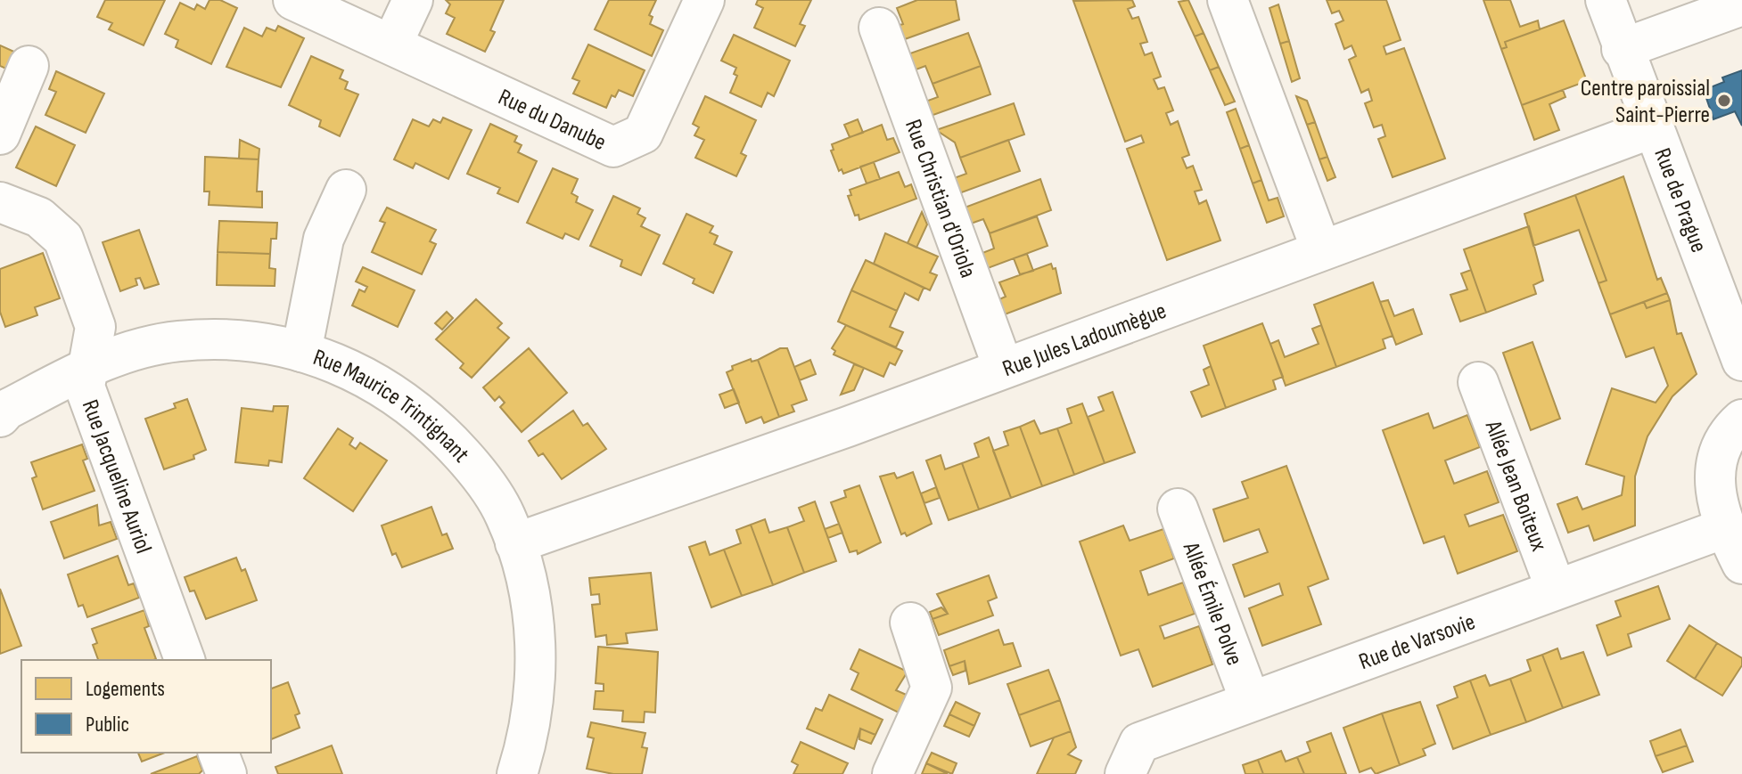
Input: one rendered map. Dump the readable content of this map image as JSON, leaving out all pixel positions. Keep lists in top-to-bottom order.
{
  "streets": {
    "street": [
      "Rue du Danube",
      "Rue Christian d'Oriola",
      "Rue de Prague",
      "Rue Jules Ladoumègue",
      "Rue Maurice Trintignant",
      "Rue Jacqueline Auriol",
      "Allée Jean Boiteux",
      "Allée Émile Polve",
      "Rue de Varsovie"
    ]
  },
  "crossings": [
    ["Rue Christian d'Oriola", "Rue Jules Ladoumègue"],
    ["Rue de Prague", "Rue Jules Ladoumègue"],
    ["Rue Jules Ladoumègue", "Rue Maurice Trintignant"],
    ["Rue Maurice Trintignant", "Rue Jacqueline Auriol"],
    ["Allée Jean Boiteux", "Rue de Varsovie"],
    ["Allée Émile Polve", "Rue de Varsovie"]
  ],
  "places": ["Centre paroissial Saint-Pierre"],
  "legend": ["Logements", "Public"]
}
